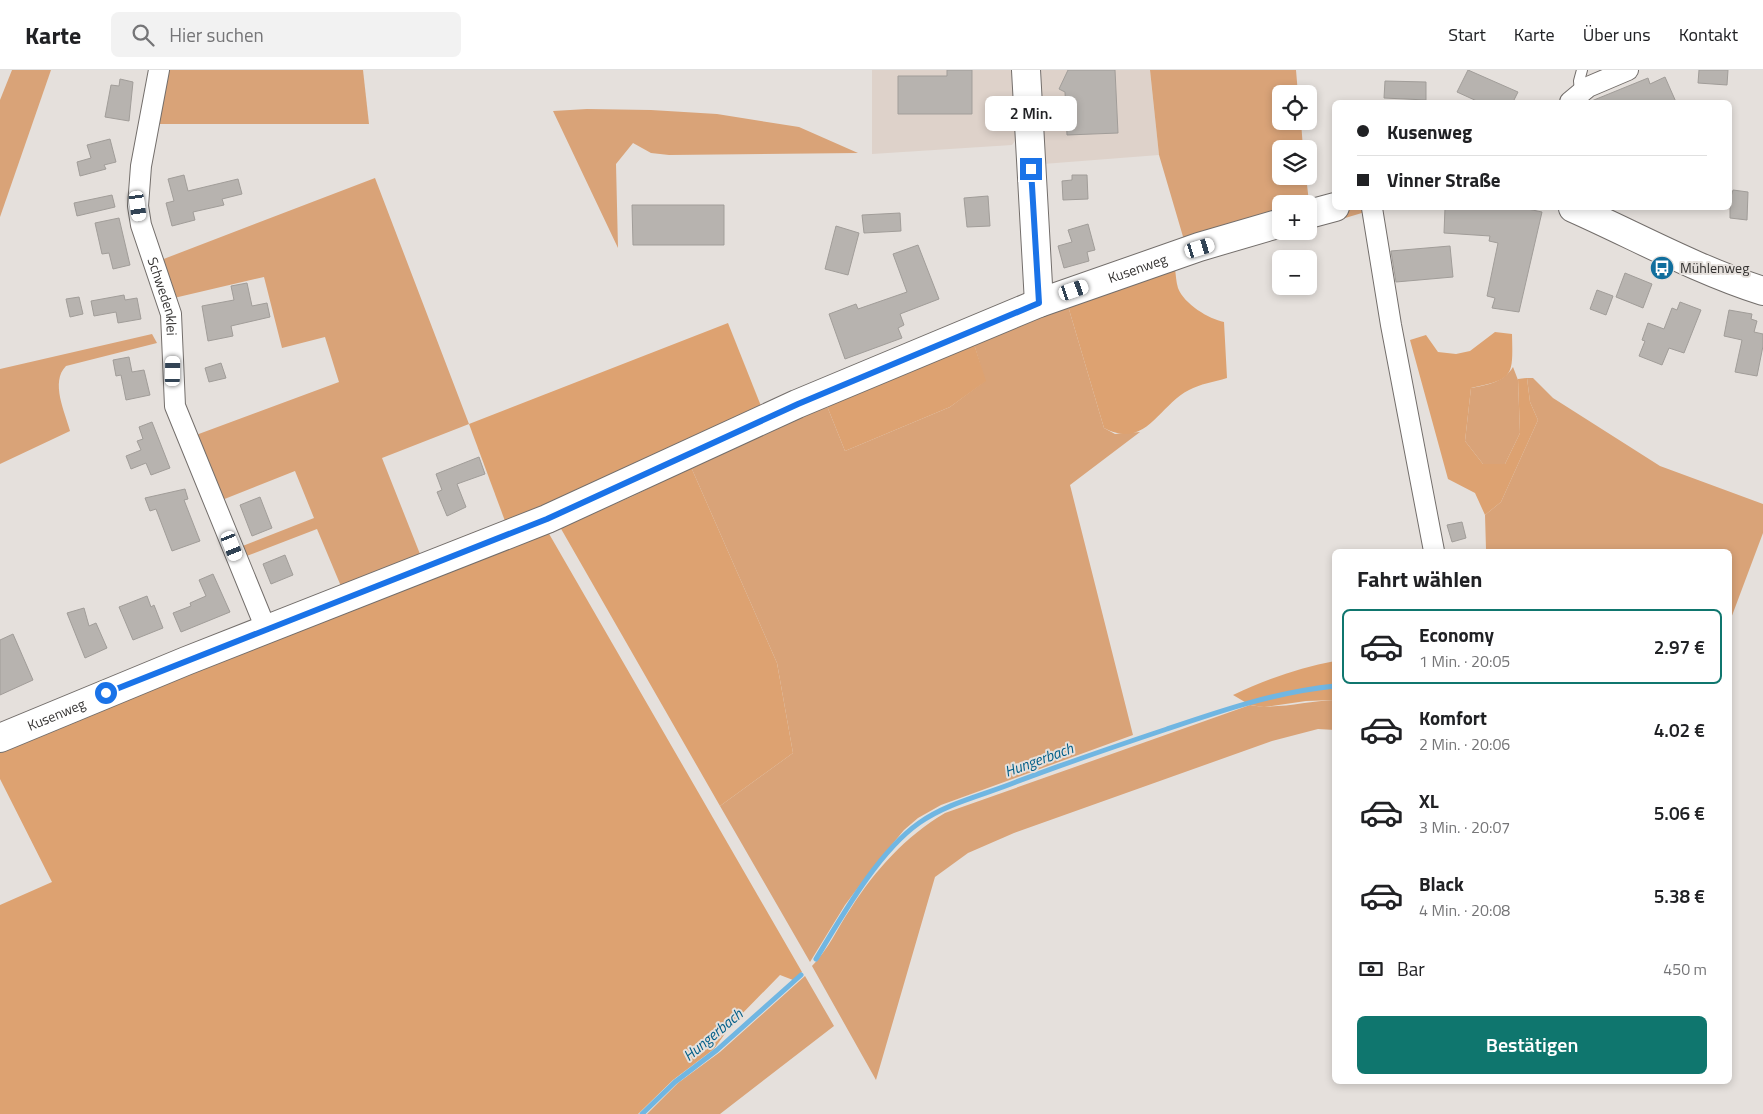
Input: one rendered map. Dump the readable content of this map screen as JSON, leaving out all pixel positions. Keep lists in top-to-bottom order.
{
  "streets": {
    "street": ["Kusenweg", "Schwedenklei"]
  },
  "crossings": [
    ["Kusenweg", "Schwedenklei"]
  ],
  "water": ["Hungerbach"],
  "places": {
    "bus stop": ["Mühlenweg"]
  },
  "page": {
    "header": "Karte",
    "search": "Hier suchen",
    "nav": [
      "Start",
      "Karte",
      "Über uns",
      "Kontakt"
    ],
    "map_buttons": ["+", "−"],
    "bubble": "2 Min.",
    "banner": ["Kusenweg", "Vinner Straße"],
    "heading": "Fahrt wählen",
    "list": [
      {
        "name": "Economy",
        "note": "1 Min. · 20:05",
        "value": "2.97 €"
      },
      {
        "name": "Komfort",
        "note": "2 Min. · 20:06",
        "value": "4.02 €"
      },
      {
        "name": "XL",
        "note": "3 Min. · 20:07",
        "value": "5.06 €"
      },
      {
        "name": "Black",
        "note": "4 Min. · 20:08",
        "value": "5.38 €"
      }
    ],
    "pay": ["Bar", "450 m"],
    "buttons": "Bestätigen"
  }
}
